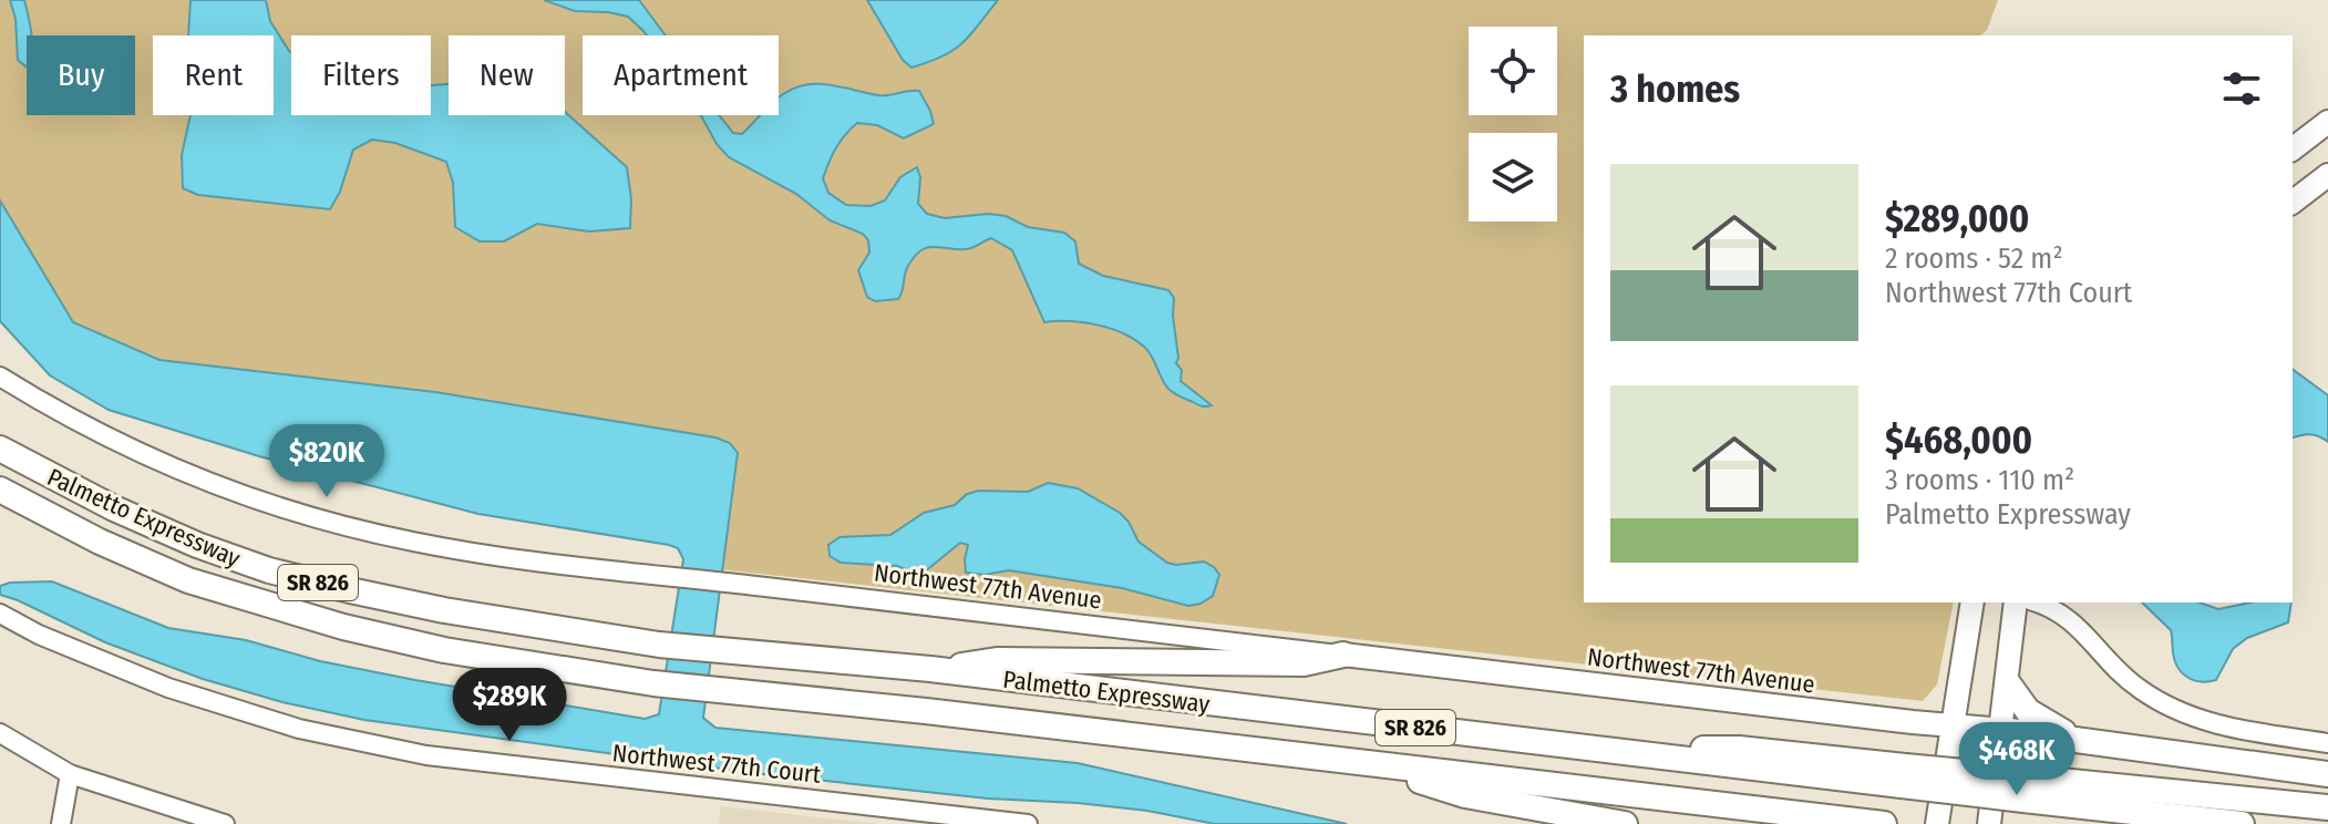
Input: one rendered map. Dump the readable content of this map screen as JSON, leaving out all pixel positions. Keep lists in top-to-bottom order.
{
  "streets": {
    "highway": ["Palmetto Expressway", "SR 826"],
    "main road": ["Northwest 77th Avenue"],
    "street": ["Northwest 77th Court"]
  },
  "page": {
    "chip": [
      "Buy",
      "Rent",
      "Filters",
      "New",
      "Apartment"
    ],
    "heading": "3 homes",
    "list": [
      {
        "name": "$289,000",
        "note": "2 rooms · 52 m² · Northwest 77th Court"
      },
      {
        "name": "$468,000",
        "note": "3 rooms · 110 m² · Palmetto Expressway"
      }
    ],
    "price": ["$820K", "$289K", "$468K"]
  }
}
